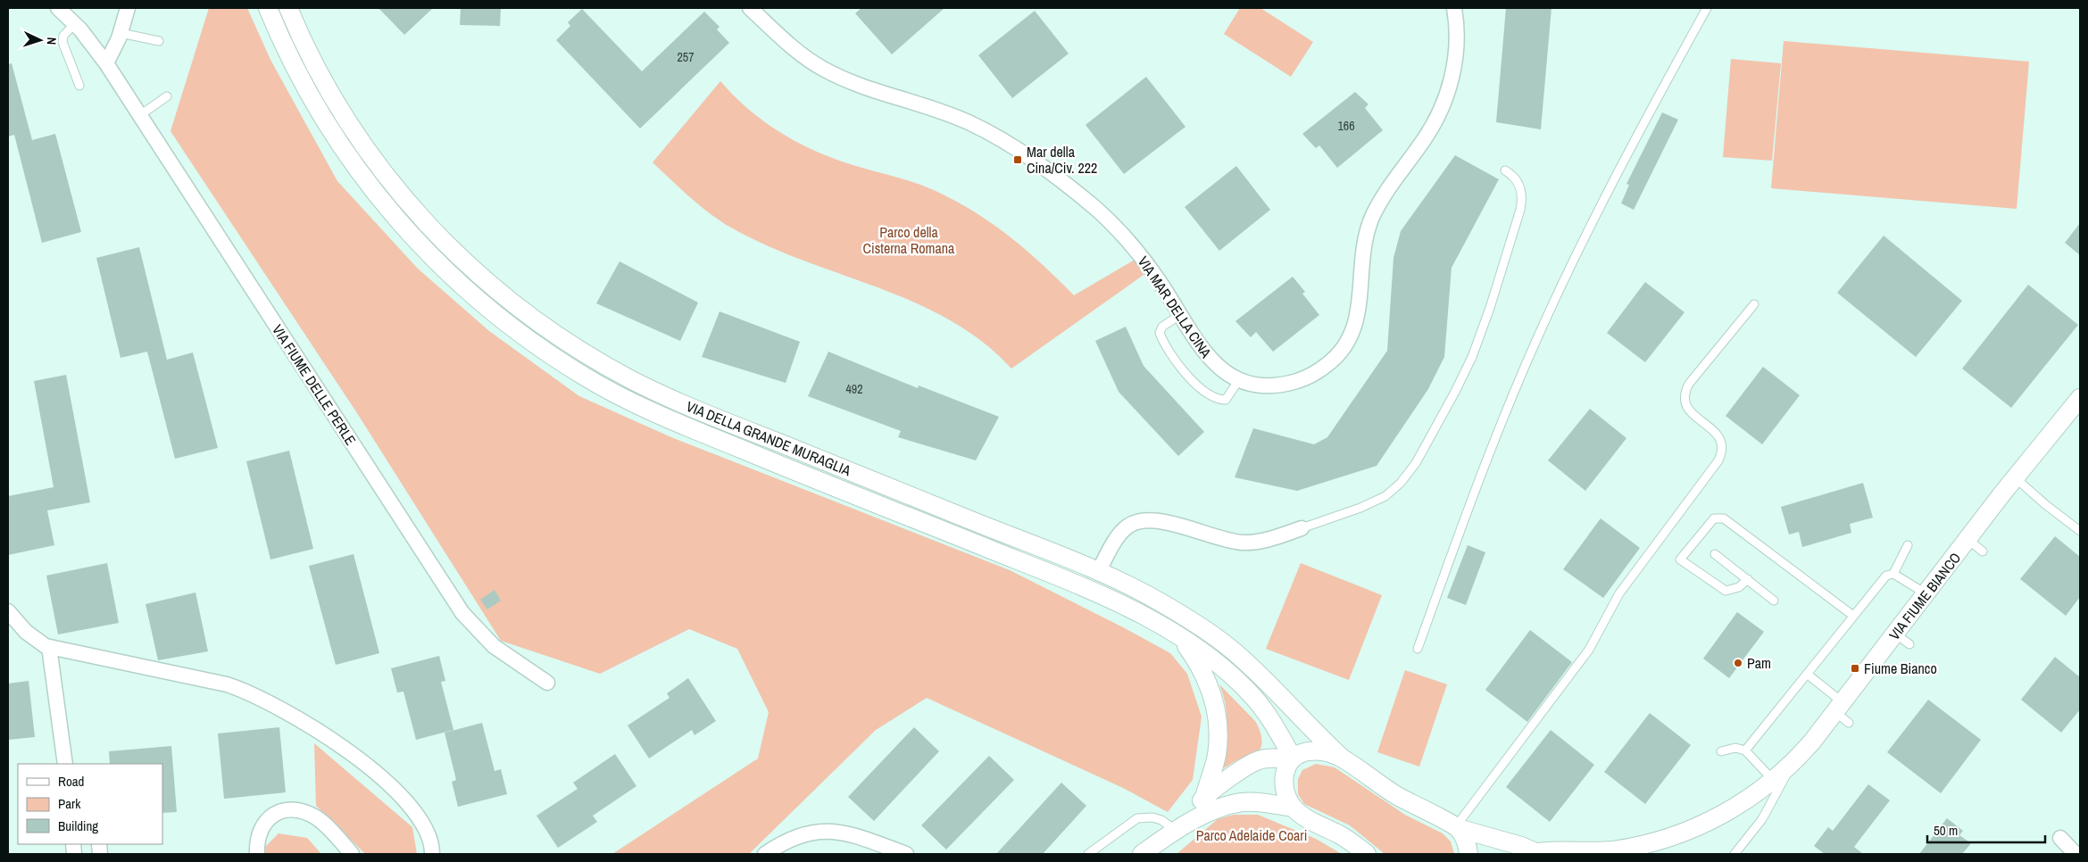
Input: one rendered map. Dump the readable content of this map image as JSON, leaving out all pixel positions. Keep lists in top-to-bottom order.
{
  "streets": {
    "street": [
      "VIA MAR DELLA CINA",
      "VIA FIUME DELLE PERLE",
      "VIA DELLA GRANDE MURAGLIA",
      "VIA FIUME BIANCO"
    ]
  },
  "parks": ["Parco della Cisterna Romana", "Parco Adelaide Coari"],
  "places": {
    "transit": ["Mar della Cina/Civ. 222", "Fiume Bianco"],
    "other": ["Pam"]
  },
  "house_numbers": ["257", "166", "492"],
  "legend": ["Road", "Park", "Building"],
  "scale_bar": "50 m",
  "north": "right"
}
